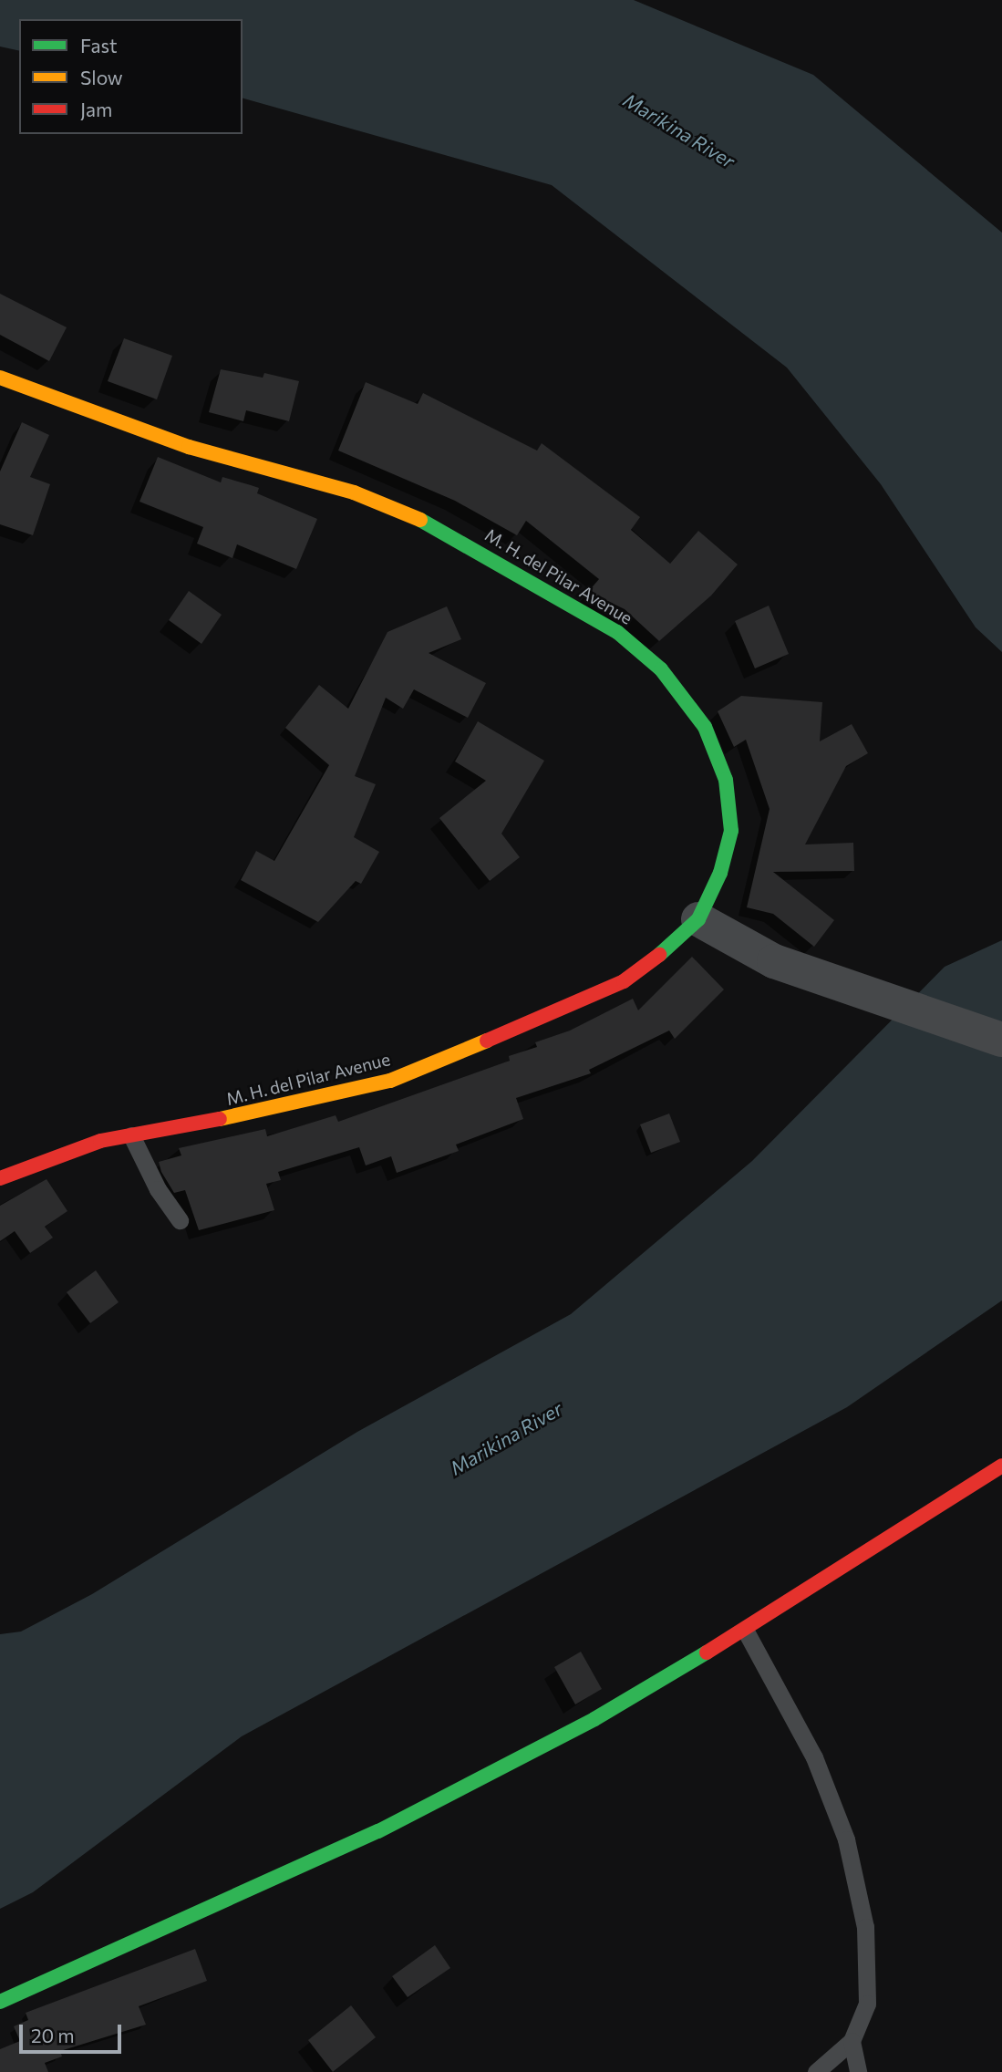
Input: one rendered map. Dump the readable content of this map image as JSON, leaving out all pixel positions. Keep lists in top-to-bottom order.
{
  "streets": {
    "street": ["M. H. del Pilar Avenue"]
  },
  "water": ["Marikina River"],
  "legend": ["Fast", "Slow", "Jam"],
  "scale_bar": "20 m"
}
